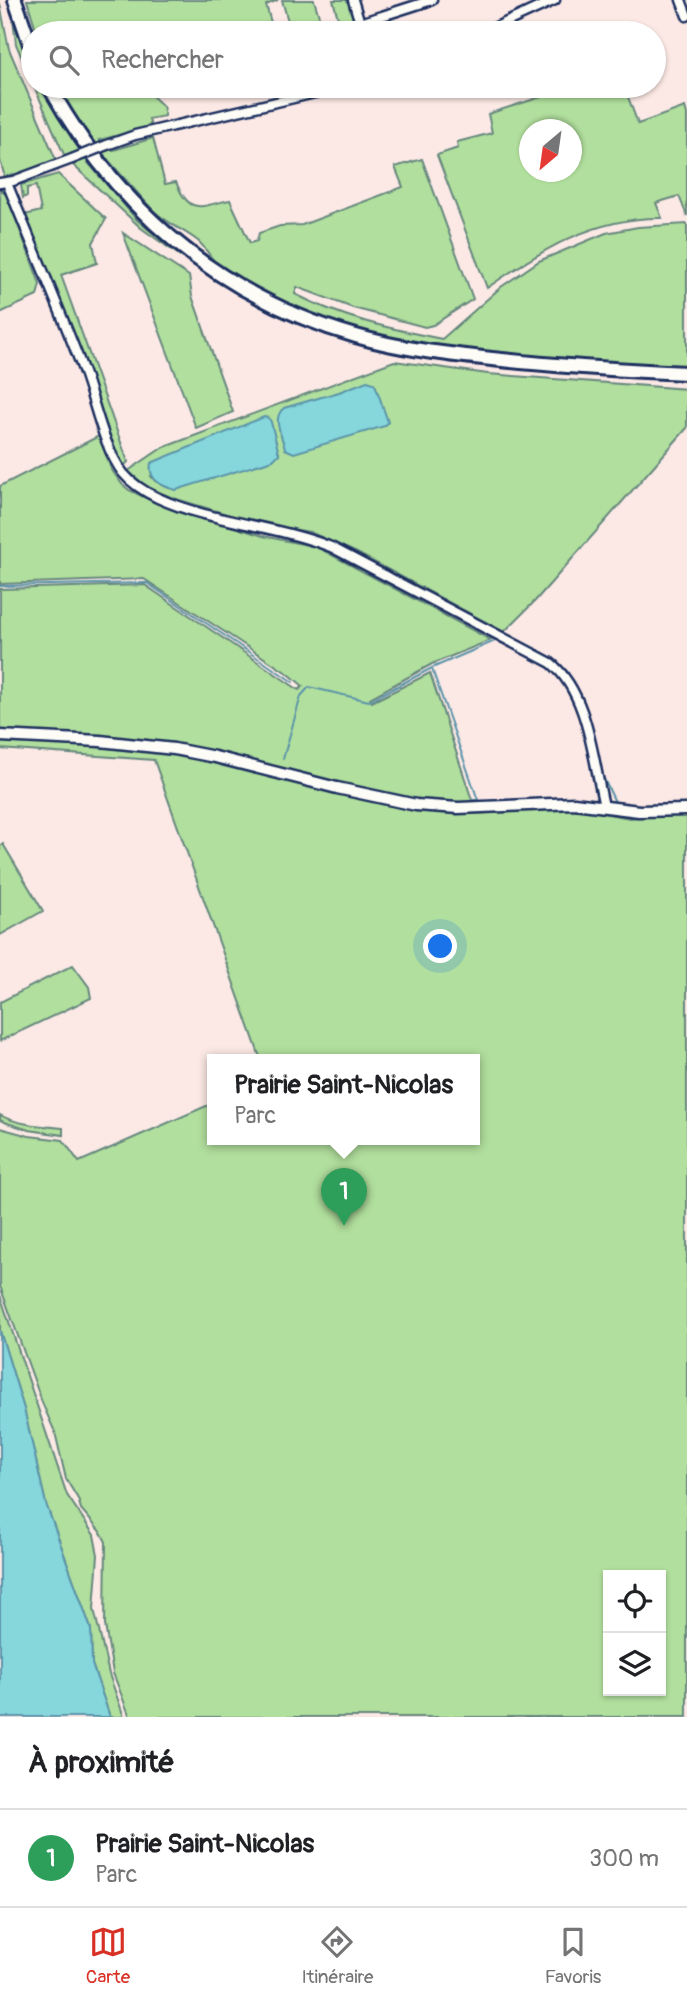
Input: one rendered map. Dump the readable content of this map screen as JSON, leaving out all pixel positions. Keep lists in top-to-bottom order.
{
  "north": "bottom left",
  "page": {
    "search": "Rechercher",
    "popup": ["Prairie Saint-Nicolas", "Parc"],
    "pins": "1",
    "heading": "À proximité",
    "list": [
      {
        "mark": "1",
        "name": "Prairie Saint-Nicolas",
        "note": "Parc",
        "value": "300 m"
      }
    ],
    "nav": ["Carte", "Itinéraire", "Favoris"]
  }
}
